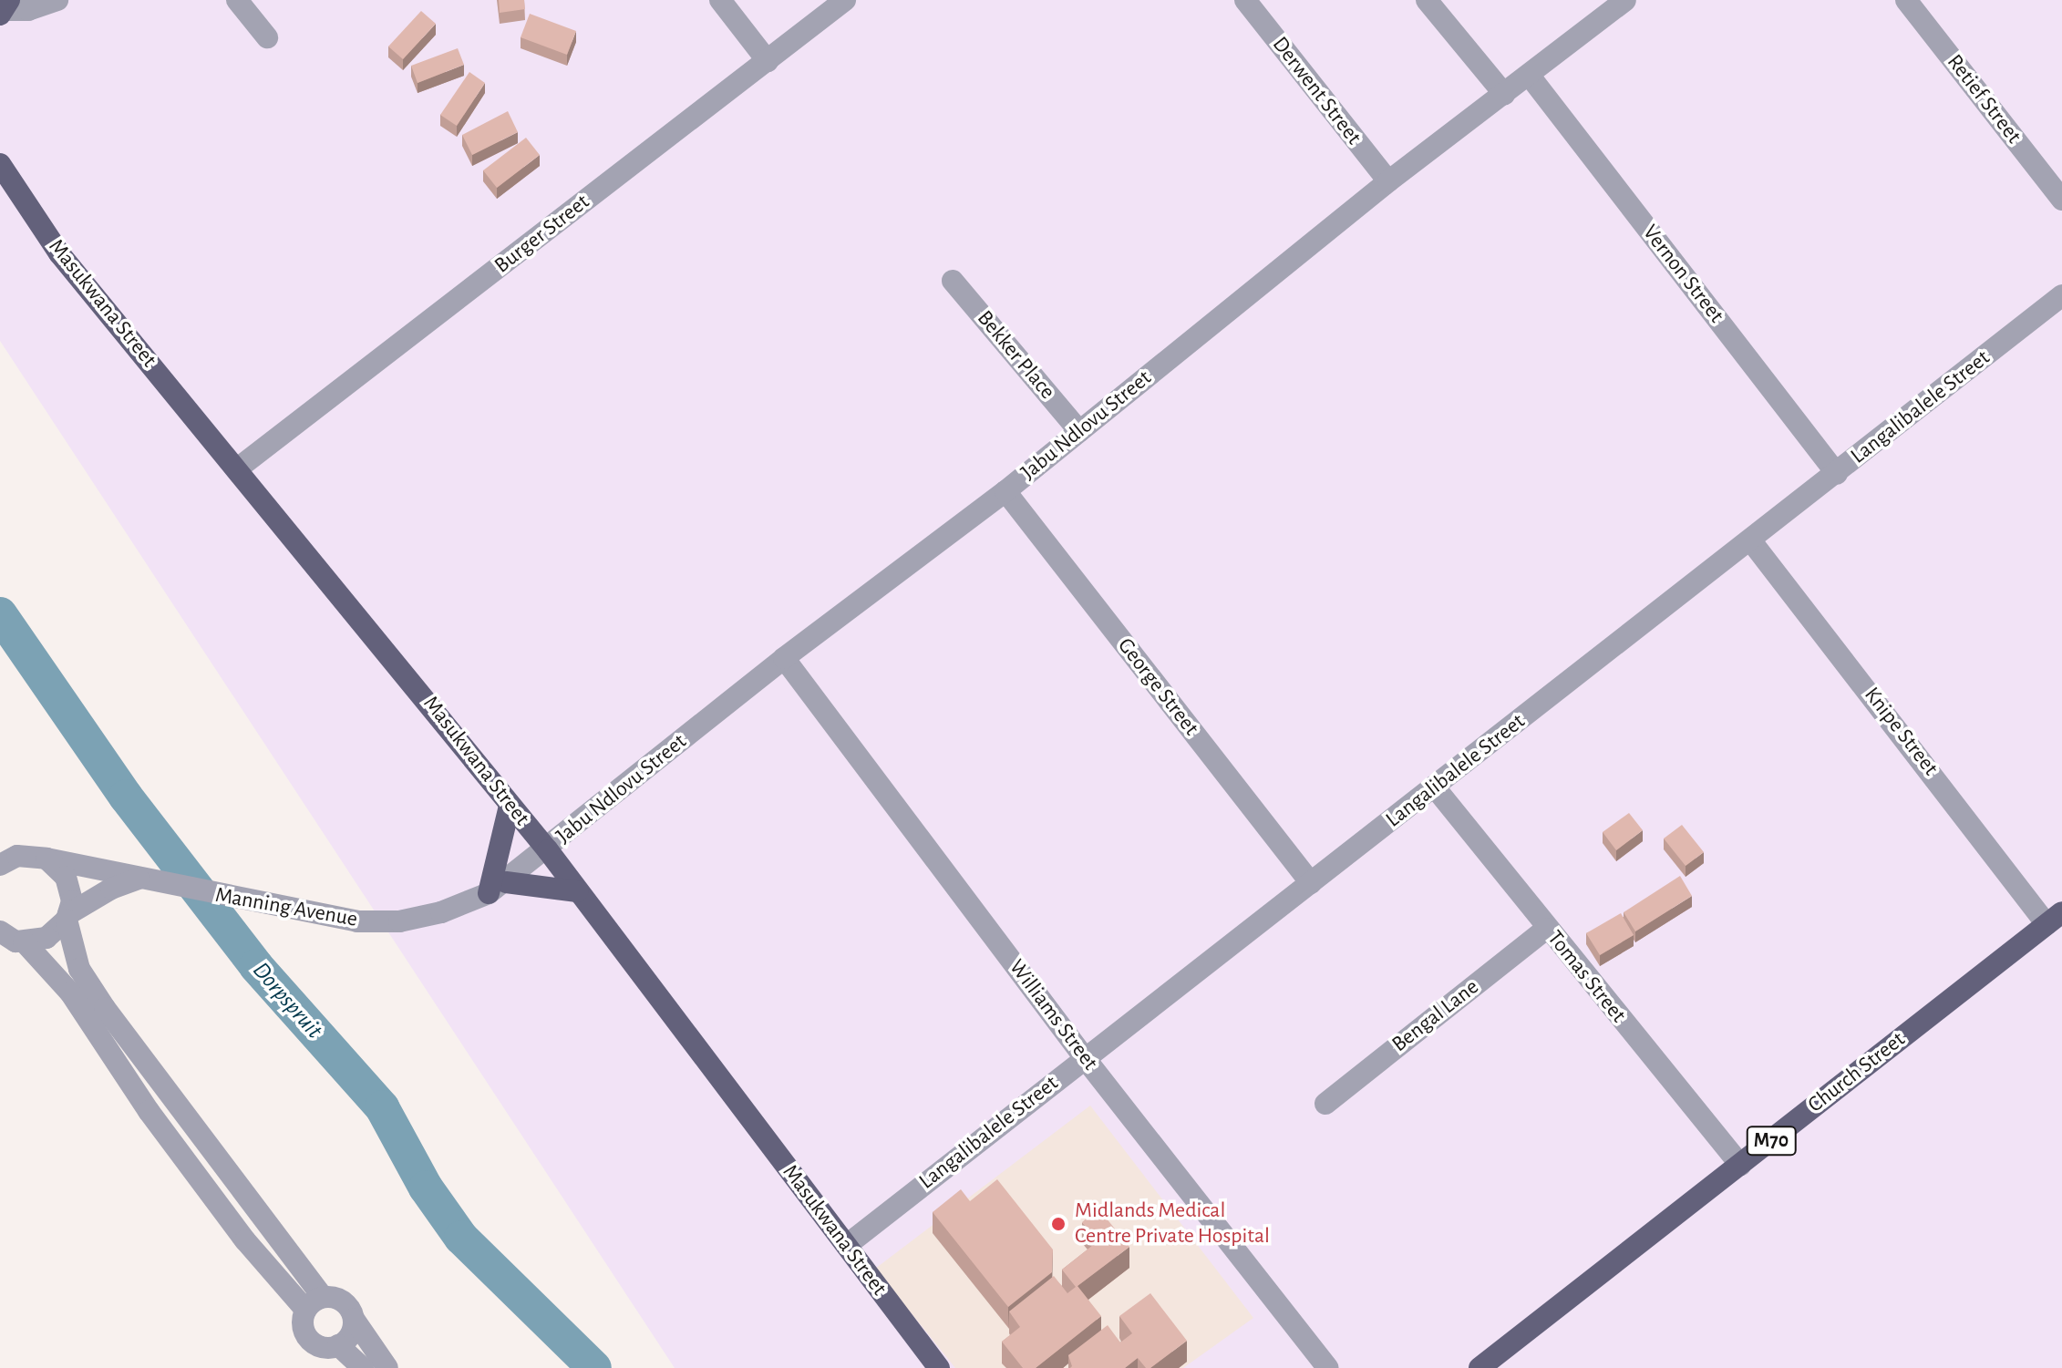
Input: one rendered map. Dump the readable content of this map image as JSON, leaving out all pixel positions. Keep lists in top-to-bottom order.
{
  "streets": {
    "main road": ["Masukwana Street", "Church Street", "M70"],
    "street": [
      "Derwent Street",
      "Retief Street",
      "Burger Street",
      "Vernon Street",
      "Bekker Place",
      "Langalibalele Street",
      "Jabu Ndlovu Street",
      "George Street",
      "Knipe Street",
      "Manning Avenue",
      "Tomas Street",
      "Williams Street",
      "Bengal Lane"
    ]
  },
  "crossings": [
    ["Derwent Street", "Jabu Ndlovu Street"],
    ["Burger Street", "Masukwana Street"],
    ["Vernon Street", "Langalibalele Street"],
    ["Vernon Street", "Jabu Ndlovu Street"],
    ["Masukwana Street", "Langalibalele Street"],
    ["Masukwana Street", "Jabu Ndlovu Street"],
    ["Masukwana Street", "Manning Avenue"],
    ["Bekker Place", "Jabu Ndlovu Street"],
    ["Langalibalele Street", "George Street"],
    ["Langalibalele Street", "Knipe Street"],
    ["Langalibalele Street", "Tomas Street"],
    ["Langalibalele Street", "Williams Street"],
    ["Jabu Ndlovu Street", "George Street"],
    ["Jabu Ndlovu Street", "Manning Avenue"],
    ["Jabu Ndlovu Street", "Williams Street"],
    ["Knipe Street", "Church Street"],
    ["Tomas Street", "Bengal Lane"],
    ["Tomas Street", "Church Street"]
  ],
  "water": ["Dorpspruit"],
  "places": ["Midlands Medical Centre Private Hospital"]
}
